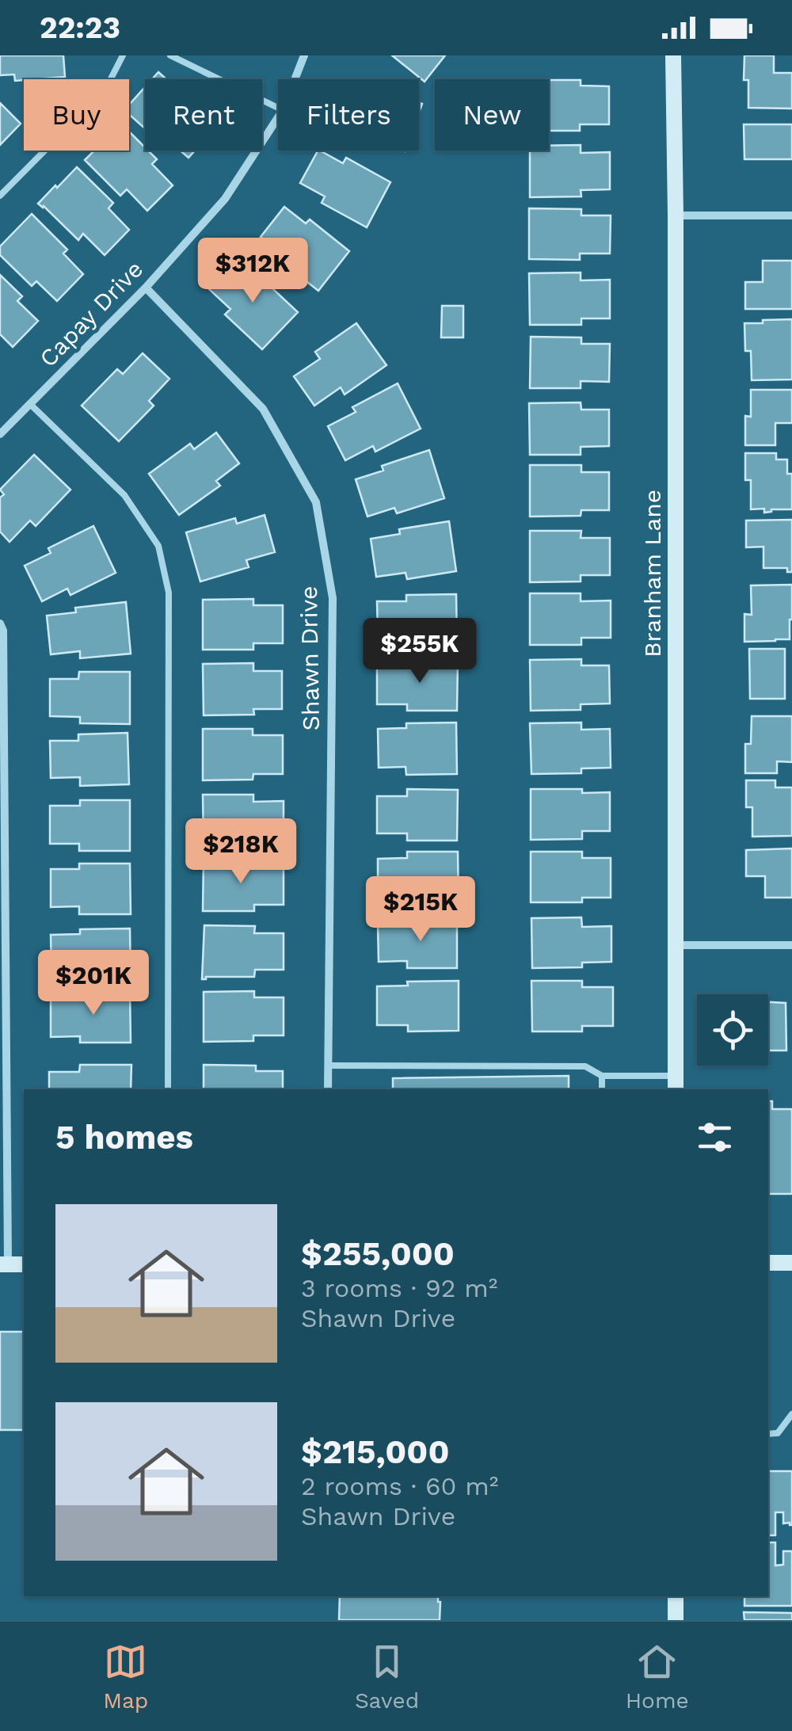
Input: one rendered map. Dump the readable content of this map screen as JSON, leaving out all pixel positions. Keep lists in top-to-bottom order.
{
  "streets": {
    "main road": ["Branham Lane"],
    "street": ["Capay Drive", "Shawn Drive"]
  },
  "crossings": [
    ["Capay Drive", "Shawn Drive"]
  ],
  "page": {
    "status": "22:23",
    "chip": [
      "Buy",
      "Rent",
      "Filters",
      "New"
    ],
    "price": [
      "$312K",
      "$255K",
      "$218K",
      "$215K",
      "$201K"
    ],
    "heading": "5 homes",
    "list": [
      {
        "name": "$255,000",
        "note": "3 rooms · 92 m² · Shawn Drive"
      },
      {
        "name": "$215,000",
        "note": "2 rooms · 60 m² · Shawn Drive"
      }
    ],
    "tabs": ["Map", "Saved", "Home"]
  }
}
